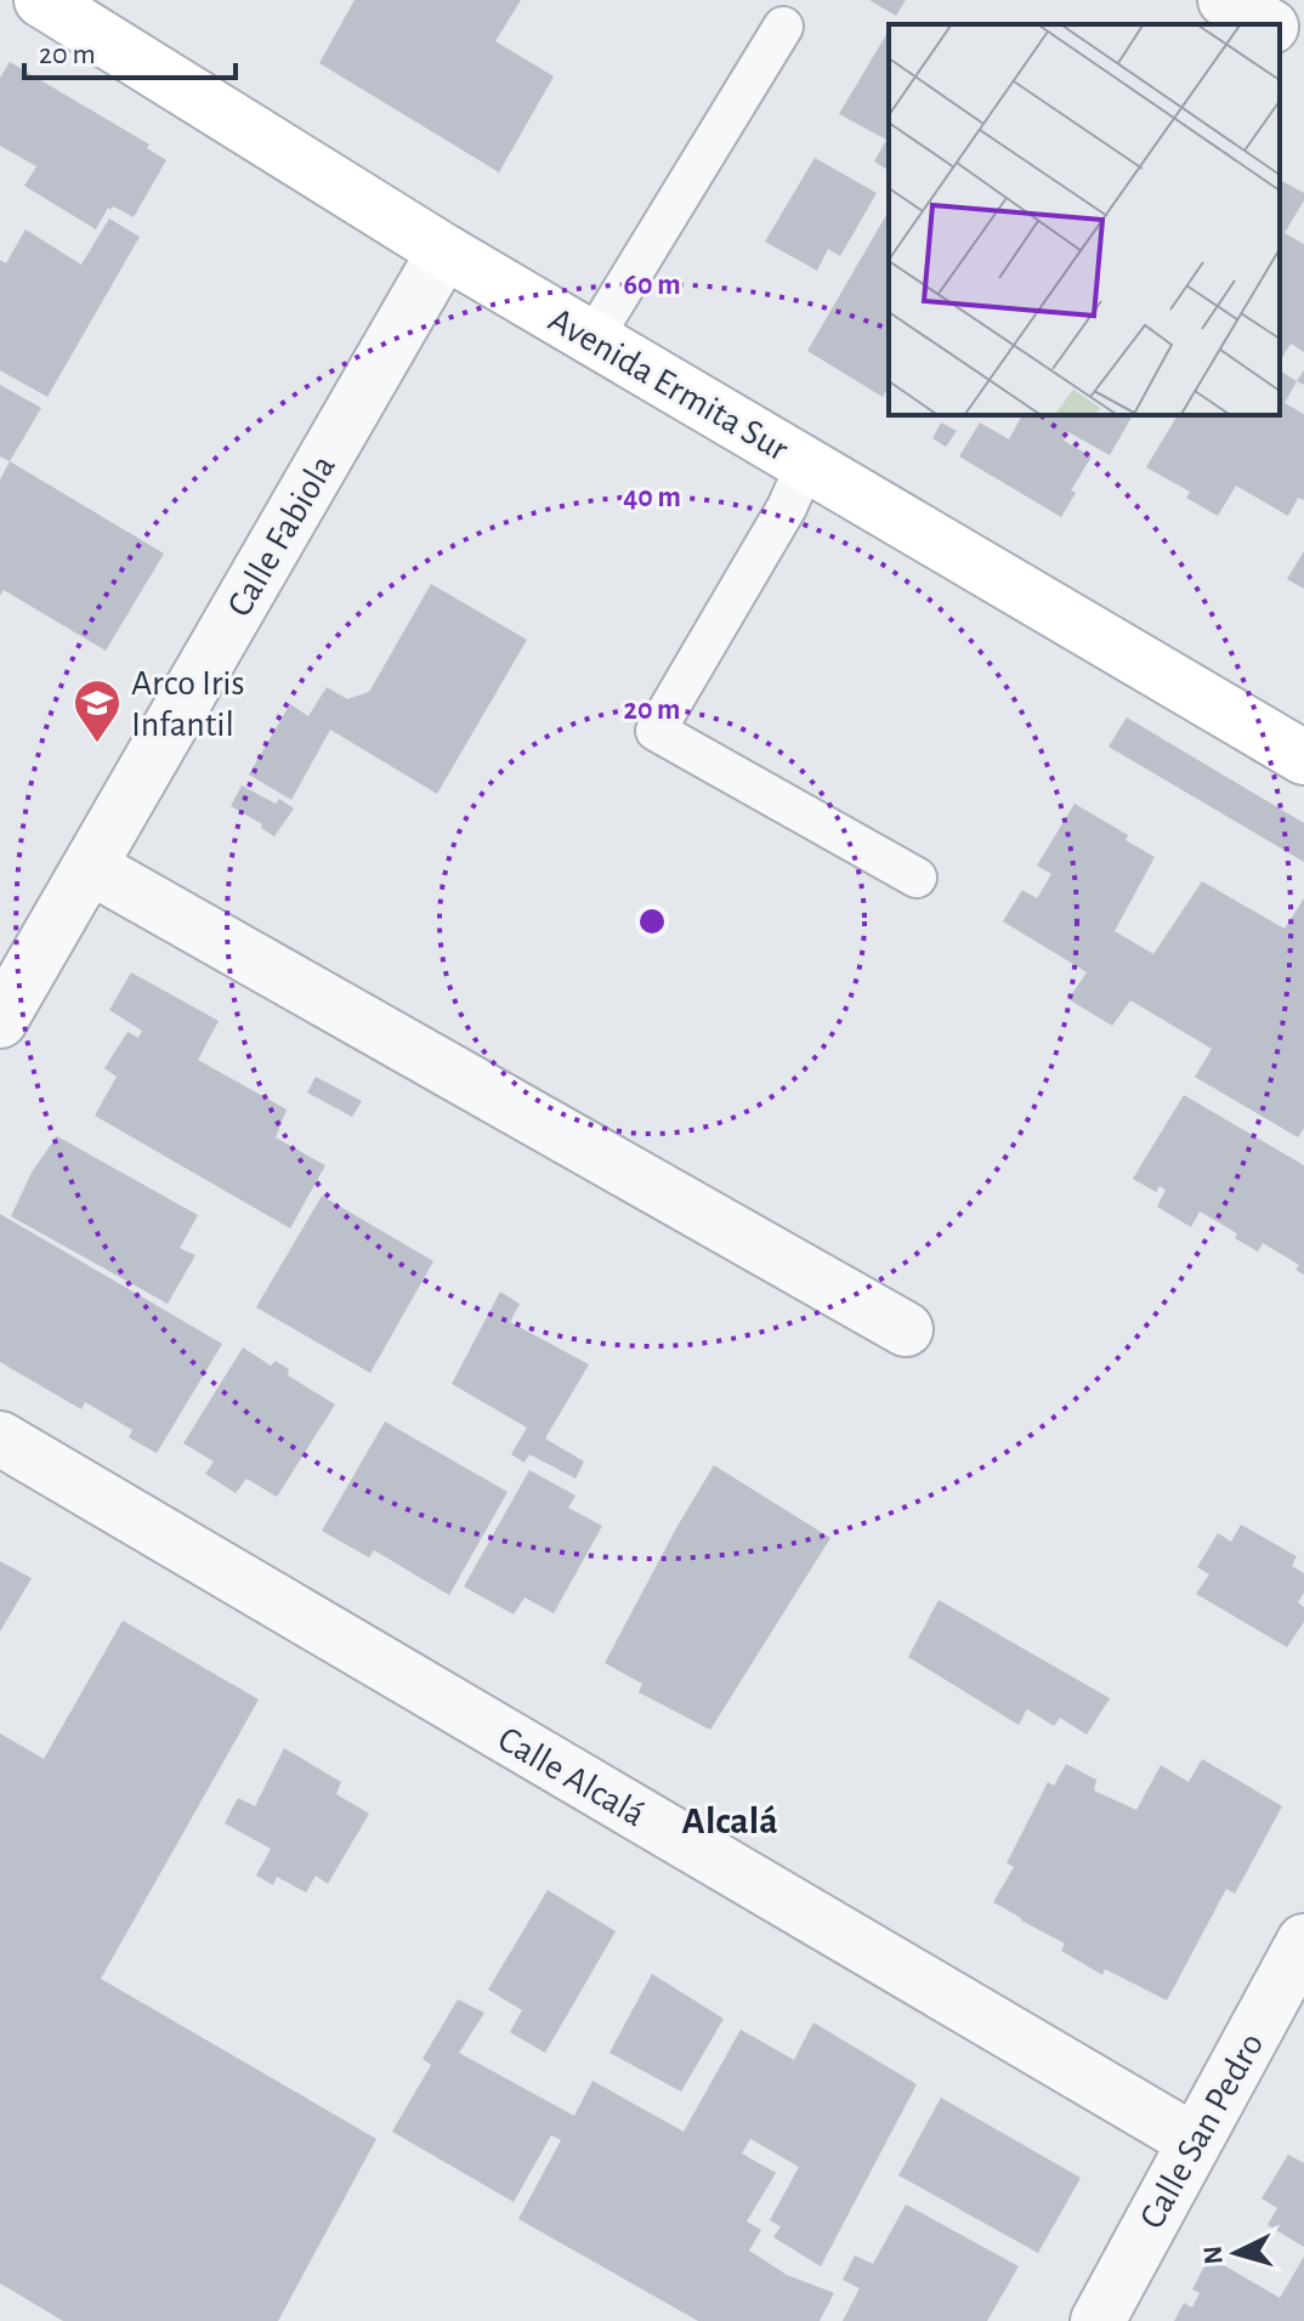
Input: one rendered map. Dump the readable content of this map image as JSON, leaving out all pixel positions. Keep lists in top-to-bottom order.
{
  "streets": {
    "main road": ["Avenida Ermita Sur"],
    "street": ["Calle Fabiola", "Calle Alcalá", "Calle San Pedro"]
  },
  "crossings": [
    ["Avenida Ermita Sur", "Calle Fabiola"],
    ["Calle Alcalá", "Calle San Pedro"]
  ],
  "districts": ["Alcalá"],
  "places": {
    "school or university": ["Arco Iris Infantil"]
  },
  "scale_bar": "20 m",
  "north": "left",
  "rings": ["60 m", "40 m", "20 m"]
}
